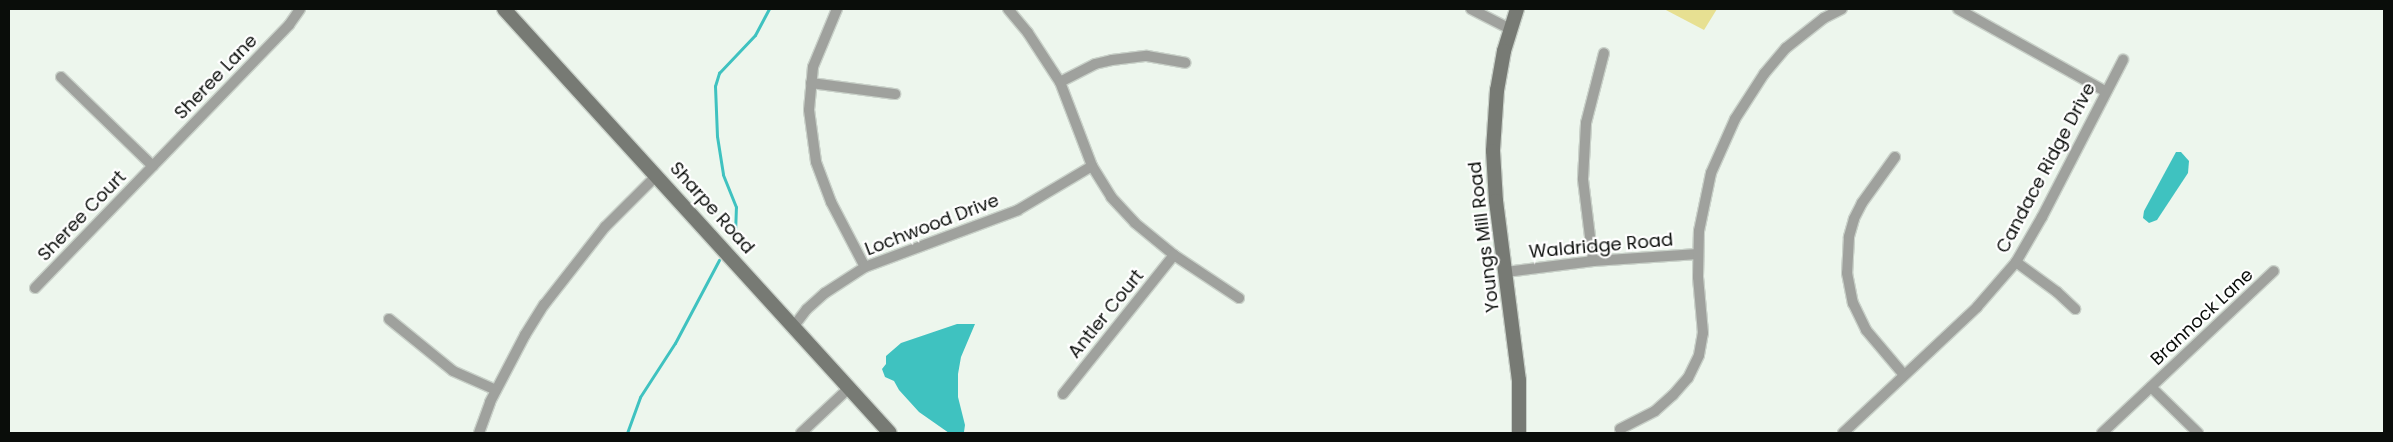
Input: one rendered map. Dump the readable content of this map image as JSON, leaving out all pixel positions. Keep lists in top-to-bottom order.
{
  "streets": {
    "street": [
      "Sheree Lane",
      "Candace Ridge Drive",
      "Sharpe Road",
      "Sheree Court",
      "Lochwood Drive",
      "Youngs Mill Road",
      "Waldridge Road",
      "Antler Court",
      "Brannock Lane"
    ]
  },
  "crossings": [
    ["Sheree Lane", "Sheree Court"],
    ["Sharpe Road", "Lochwood Drive"],
    ["Youngs Mill Road", "Waldridge Road"]
  ]
}
